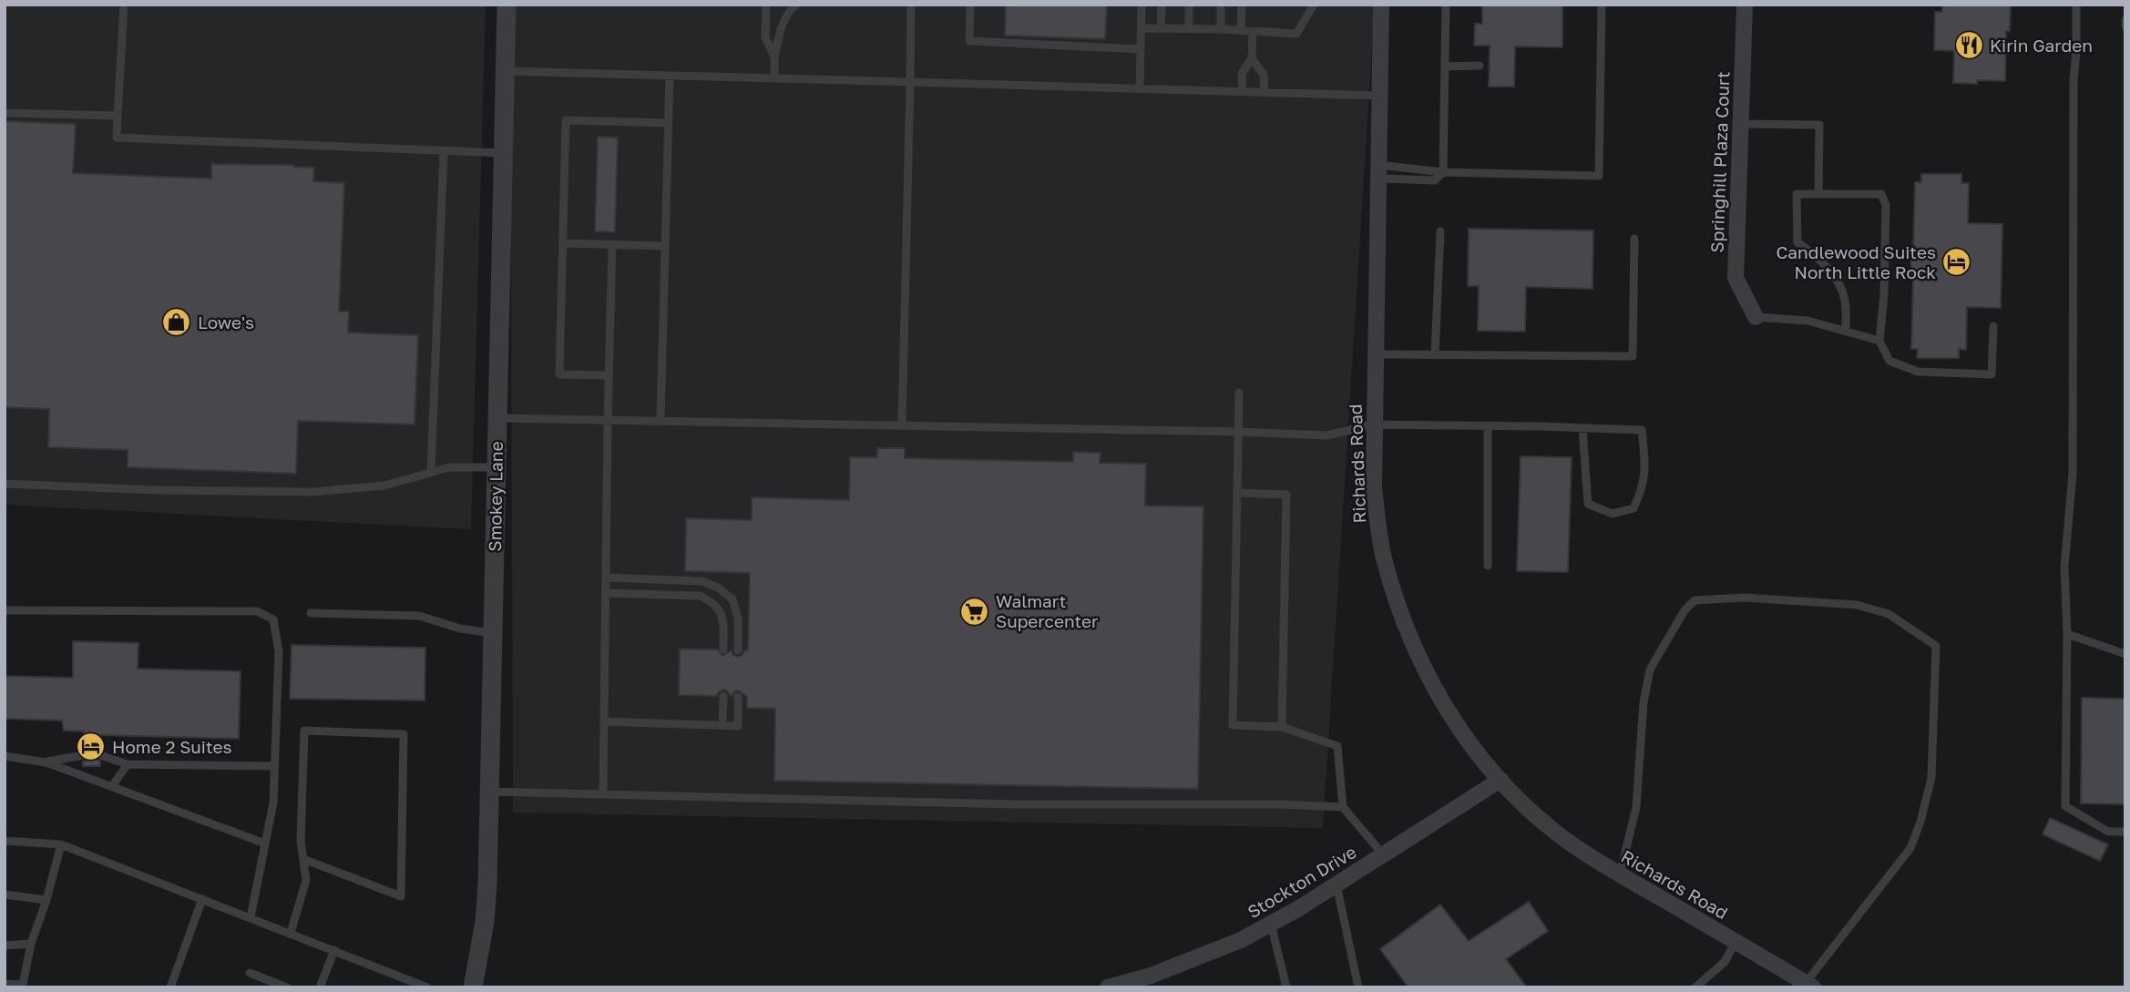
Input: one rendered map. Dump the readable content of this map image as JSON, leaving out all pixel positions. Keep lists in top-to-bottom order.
{
  "streets": {
    "street": [
      "Springhill Plaza Court",
      "Richards Road",
      "Smokey Lane",
      "Stockton Drive"
    ]
  },
  "crossings": [
    ["Richards Road", "Stockton Drive"]
  ],
  "places": {
    "restaurant": ["Kirin Garden"],
    "hotel": ["Candlewood Suites North Little Rock", "Home 2 Suites"],
    "shop": ["Lowe's"],
    "supermarket": ["Walmart Supercenter"]
  }
}
